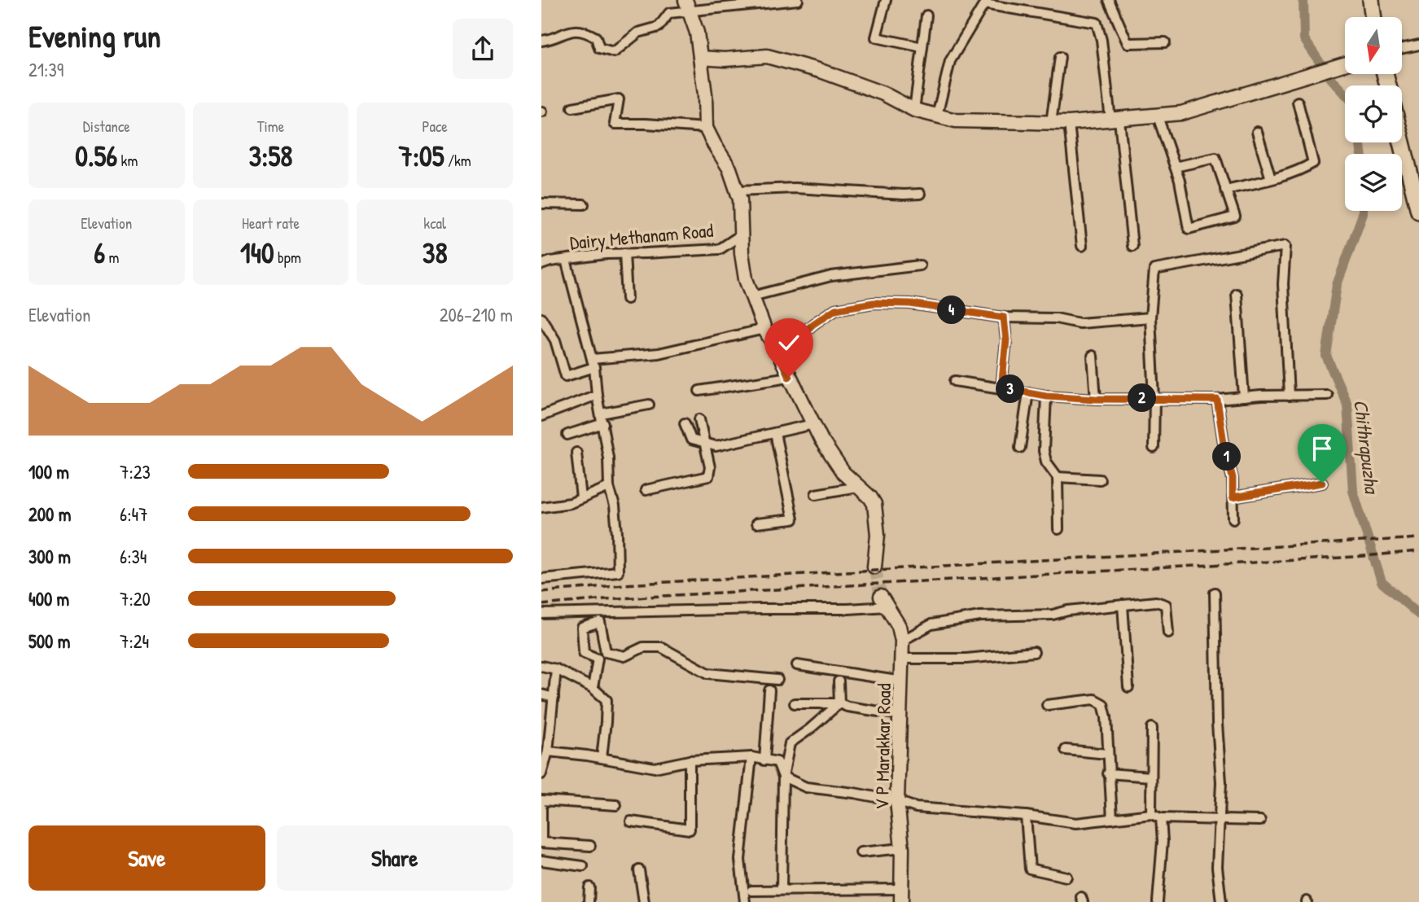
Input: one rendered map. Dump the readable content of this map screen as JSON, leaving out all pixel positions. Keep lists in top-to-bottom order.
{
  "streets": {
    "street": ["Dairy Methanam Road", "V P Marakkar Road"]
  },
  "water": ["Chithrapuzha"],
  "north": "bottom",
  "page": {
    "heading": ["Evening run", "21:39"],
    "stats": [
      ["Distance", "0.56 km"],
      ["Time", "3:58"],
      ["Pace", "7:05 /km"],
      ["Elevation", "6 m"],
      ["Heart rate", "140 bpm"],
      ["kcal", "38"]
    ],
    "chart": ["Elevation", "206–210 m"],
    "pins": [
      "4",
      "3",
      "2",
      "1"
    ],
    "list": [
      {
        "name": "100 m",
        "note": "7:23"
      },
      {
        "name": "200 m",
        "note": "6:47"
      },
      {
        "name": "300 m",
        "note": "6:34"
      },
      {
        "name": "400 m",
        "note": "7:20"
      },
      {
        "name": "500 m",
        "note": "7:24"
      }
    ],
    "buttons": ["Save", "Share"]
  }
}
